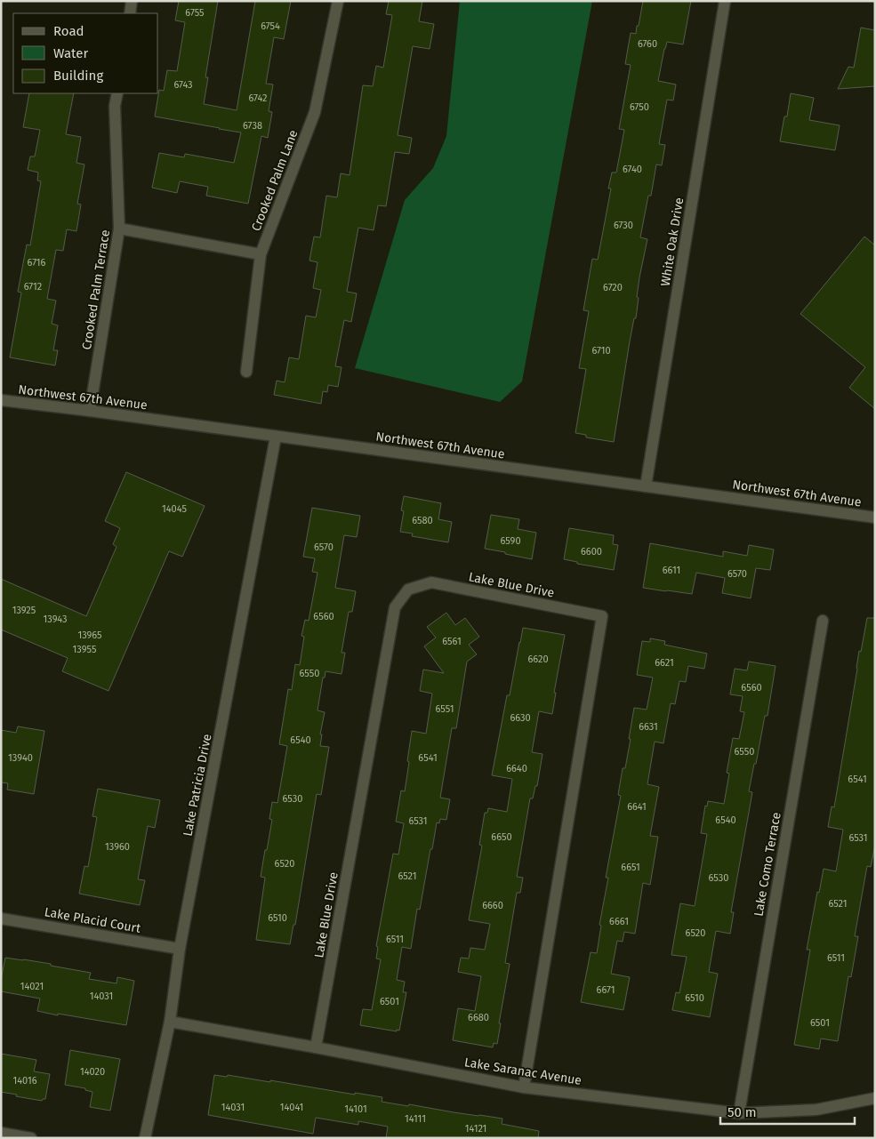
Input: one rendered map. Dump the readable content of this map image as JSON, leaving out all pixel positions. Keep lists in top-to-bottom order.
{
  "streets": {
    "street": [
      "Crooked Palm Lane",
      "White Oak Drive",
      "Crooked Palm Terrace",
      "Northwest 67th Avenue",
      "Lake Blue Drive",
      "Lake Patricia Drive",
      "Lake Como Terrace",
      "Lake Placid Court",
      "Lake Saranac Avenue"
    ]
  },
  "crossings": [
    ["White Oak Drive", "Northwest 67th Avenue"],
    ["Crooked Palm Terrace", "Northwest 67th Avenue"],
    ["Northwest 67th Avenue", "Lake Patricia Drive"],
    ["Lake Blue Drive", "Lake Saranac Avenue"],
    ["Lake Patricia Drive", "Lake Placid Court"],
    ["Lake Patricia Drive", "Lake Saranac Avenue"],
    ["Lake Como Terrace", "Lake Saranac Avenue"]
  ],
  "house_numbers": [
    "6755",
    "6754",
    "6760",
    "6743",
    "6742",
    "6750",
    "6738",
    "6740",
    "6730",
    "6716",
    "6712",
    "6720",
    "6710",
    "14045",
    "6580",
    "6590",
    "6570",
    "6600",
    "6611",
    "6570",
    "13925",
    "6560",
    "13943",
    "13965",
    "6561",
    "13955",
    "6620",
    "6621",
    "6550",
    "6560",
    "6551",
    "6630",
    "6631",
    "6540",
    "6550",
    "13940",
    "6541",
    "6640",
    "6541",
    "6530",
    "6641",
    "6540",
    "6531",
    "6650",
    "6531",
    "13960",
    "6520",
    "6651",
    "6521",
    "6530",
    "6521",
    "6660",
    "6510",
    "6661",
    "6520",
    "6511",
    "6511",
    "14021",
    "6671",
    "14031",
    "6510",
    "6501",
    "6680",
    "6501",
    "14020",
    "14016",
    "14031",
    "14041",
    "14101",
    "14111",
    "14121"
  ],
  "legend": ["Road", "Water", "Building"],
  "scale_bar": "50 m"
}
